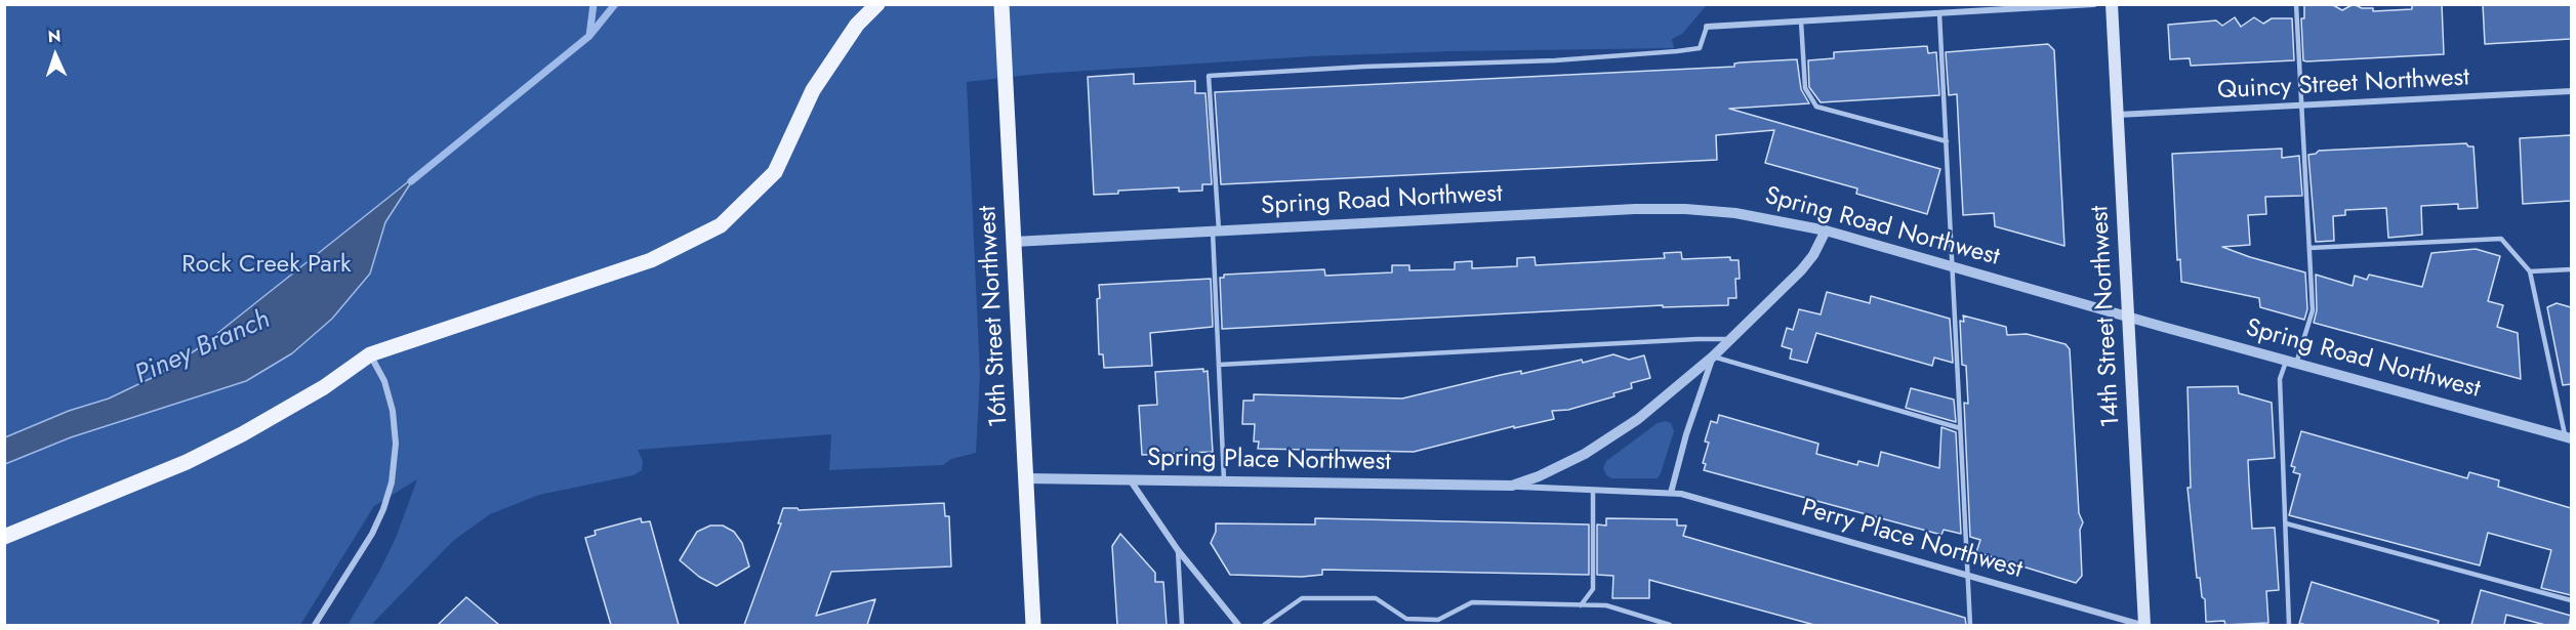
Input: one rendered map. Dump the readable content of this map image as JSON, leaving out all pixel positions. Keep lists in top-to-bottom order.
{
  "streets": {
    "main road": ["16th Street Northwest", "14th Street Northwest"],
    "street": [
      "Quincy Street Northwest",
      "Spring Road Northwest",
      "Spring Place Northwest",
      "Perry Place Northwest"
    ]
  },
  "crossings": [
    ["Quincy Street Northwest", "14th Street Northwest"],
    ["Spring Road Northwest", "16th Street Northwest"],
    ["Spring Road Northwest", "14th Street Northwest"],
    ["Spring Road Northwest", "Spring Place Northwest"],
    ["16th Street Northwest", "Spring Place Northwest"],
    ["14th Street Northwest", "Perry Place Northwest"],
    ["Spring Place Northwest", "Perry Place Northwest"]
  ],
  "water": ["Piney Branch"],
  "parks": ["Rock Creek Park"],
  "north": "top"
}
